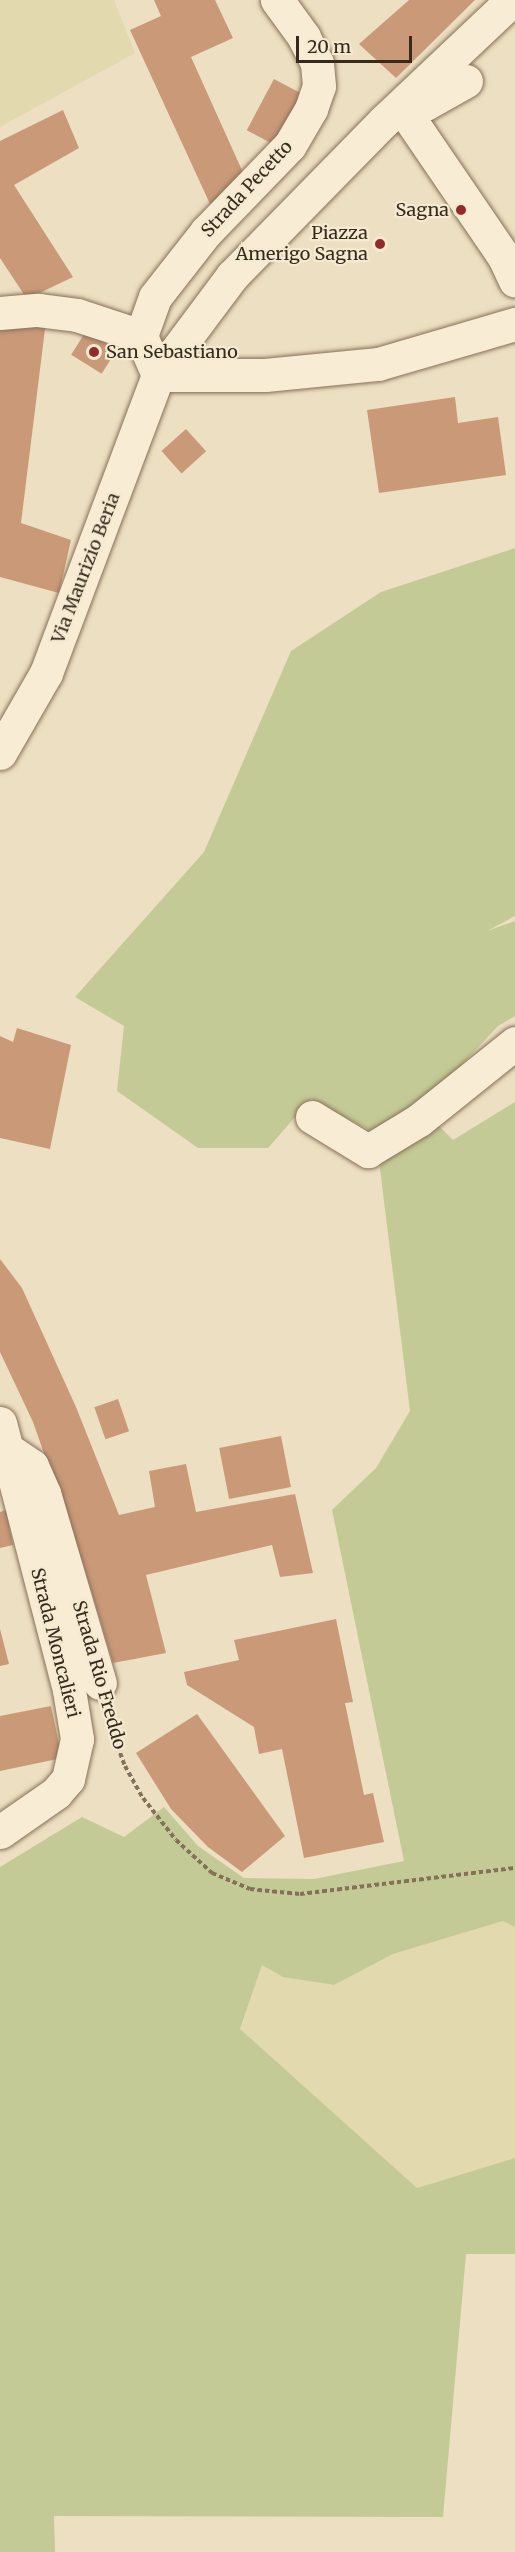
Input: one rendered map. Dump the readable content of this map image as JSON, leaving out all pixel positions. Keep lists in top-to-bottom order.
{
  "streets": {
    "street": [
      "Strada Pecetto",
      "Via Maurizio Beria",
      "Strada Moncalieri",
      "Strada Rio Freddo"
    ]
  },
  "crossings": [
    ["Strada Moncalieri", "Strada Rio Freddo"]
  ],
  "places": ["Sagna", "Piazza Amerigo Sagna", "San Sebastiano"],
  "scale_bar": "20 m"
}
